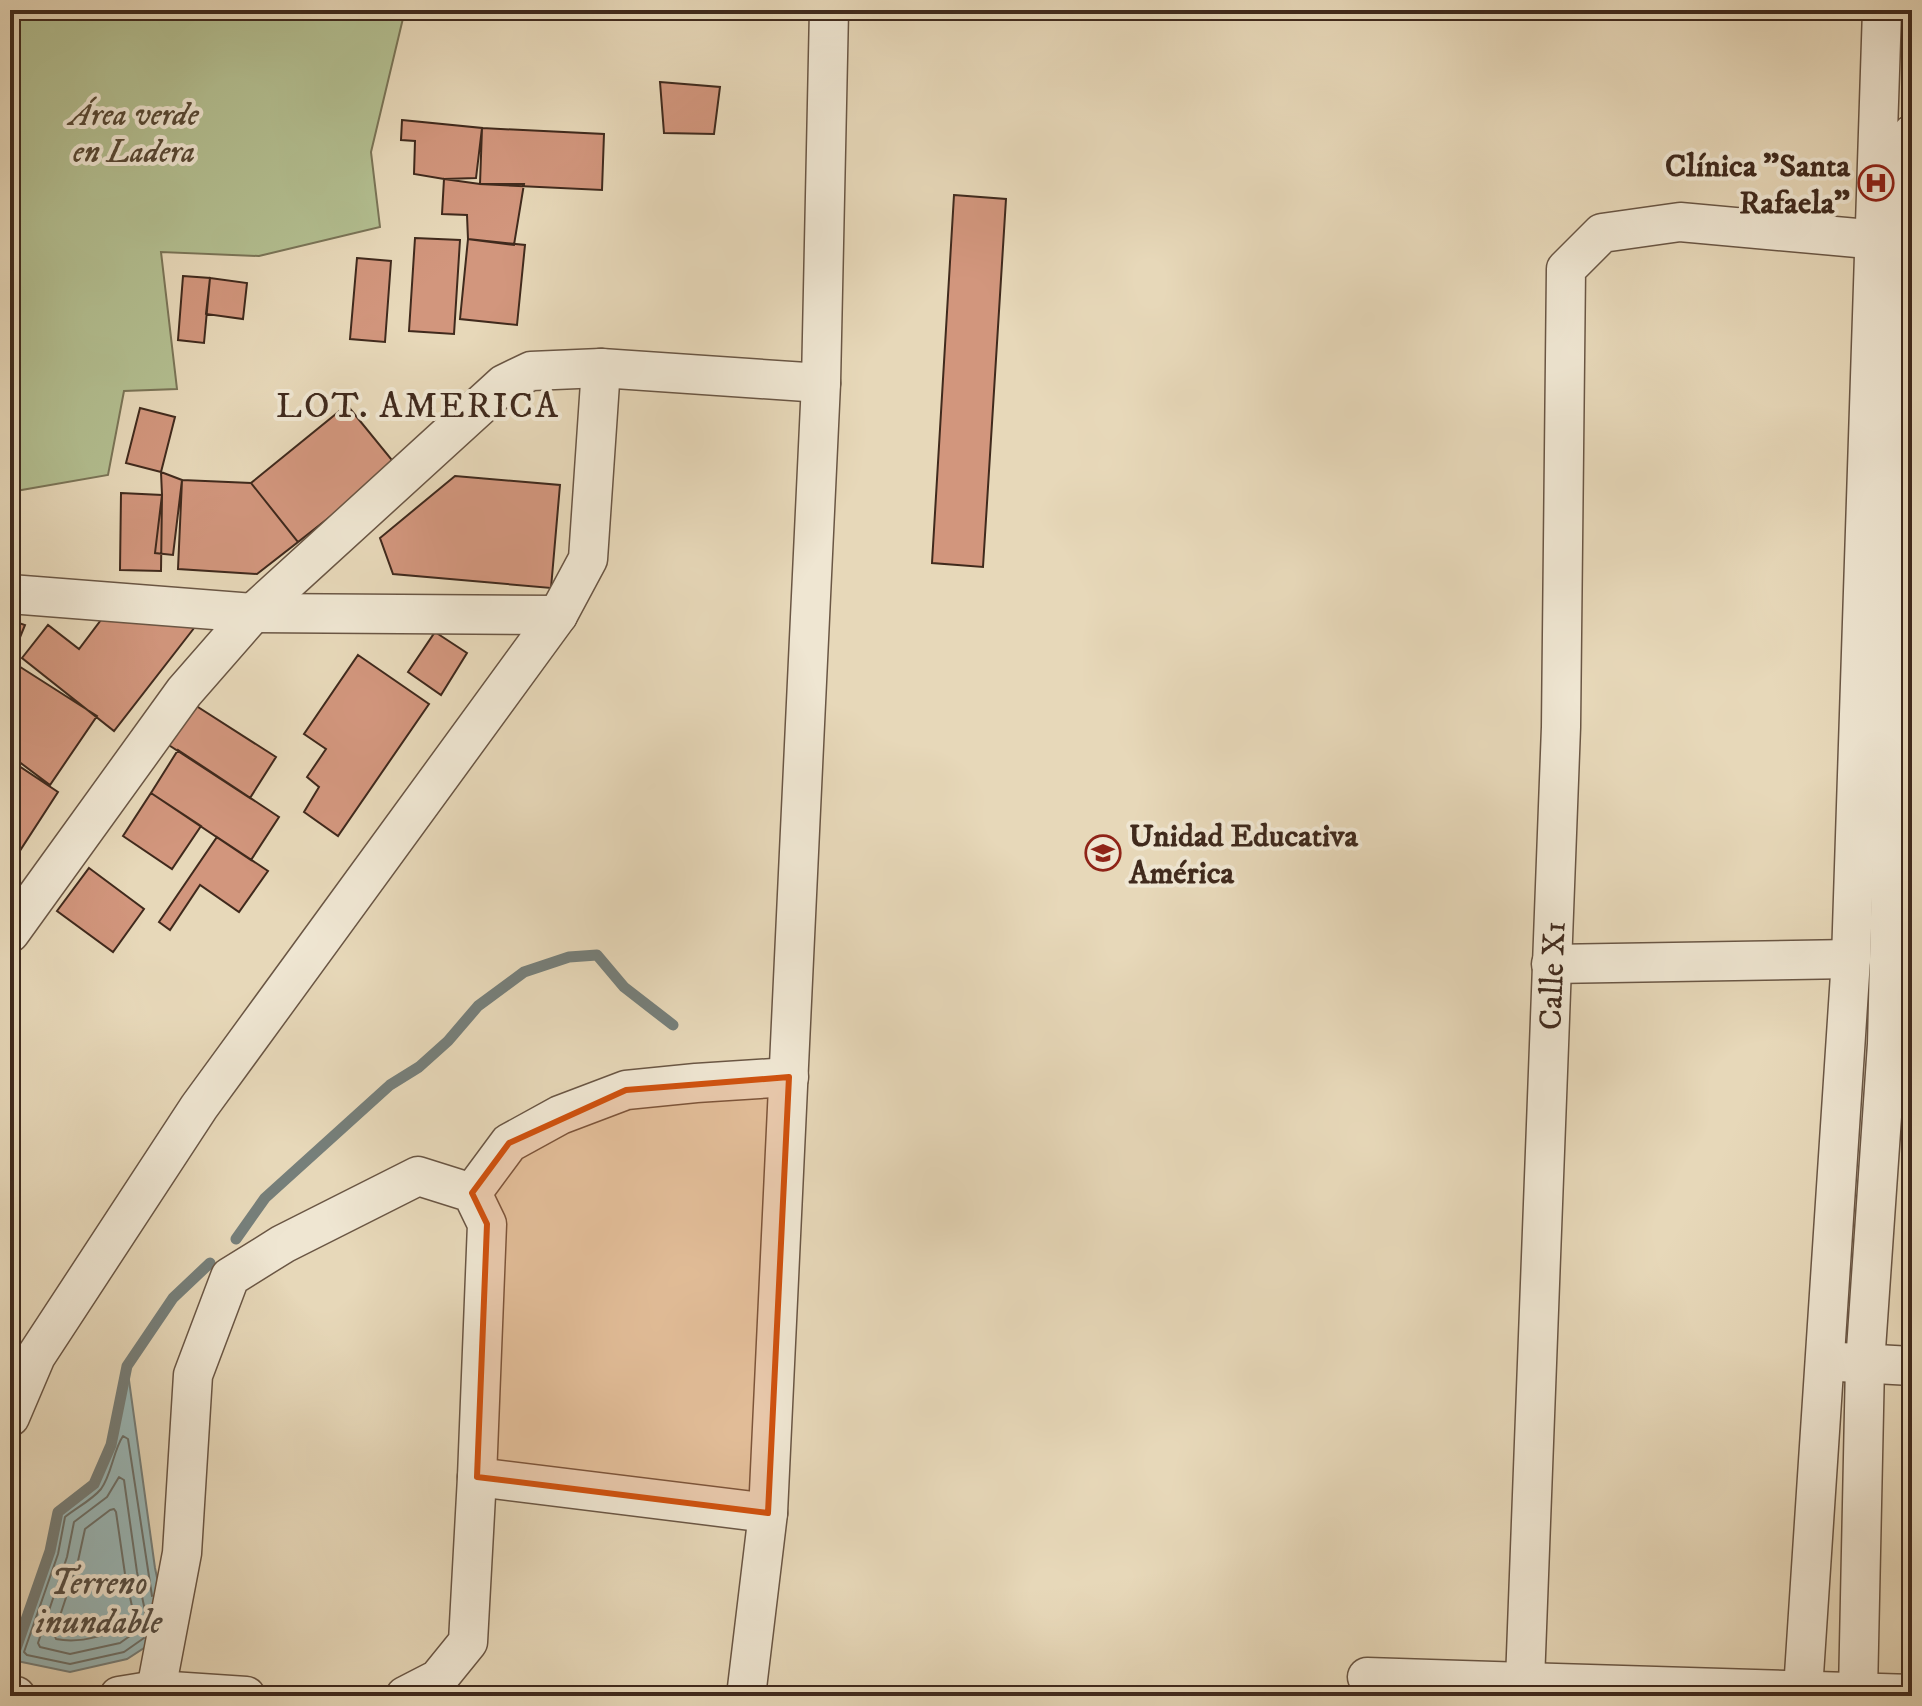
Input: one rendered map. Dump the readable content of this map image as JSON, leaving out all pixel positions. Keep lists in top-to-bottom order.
{
  "streets": {
    "street": ["Calle X1"]
  },
  "districts": ["LOT. AMERICA"],
  "water": ["Terreno inundable"],
  "parks": ["Área verde en Ladera"],
  "places": {
    "hospital": ["Clínica \"Santa Rafaela\""],
    "school or university": ["Unidad Educativa América"]
  }
}
